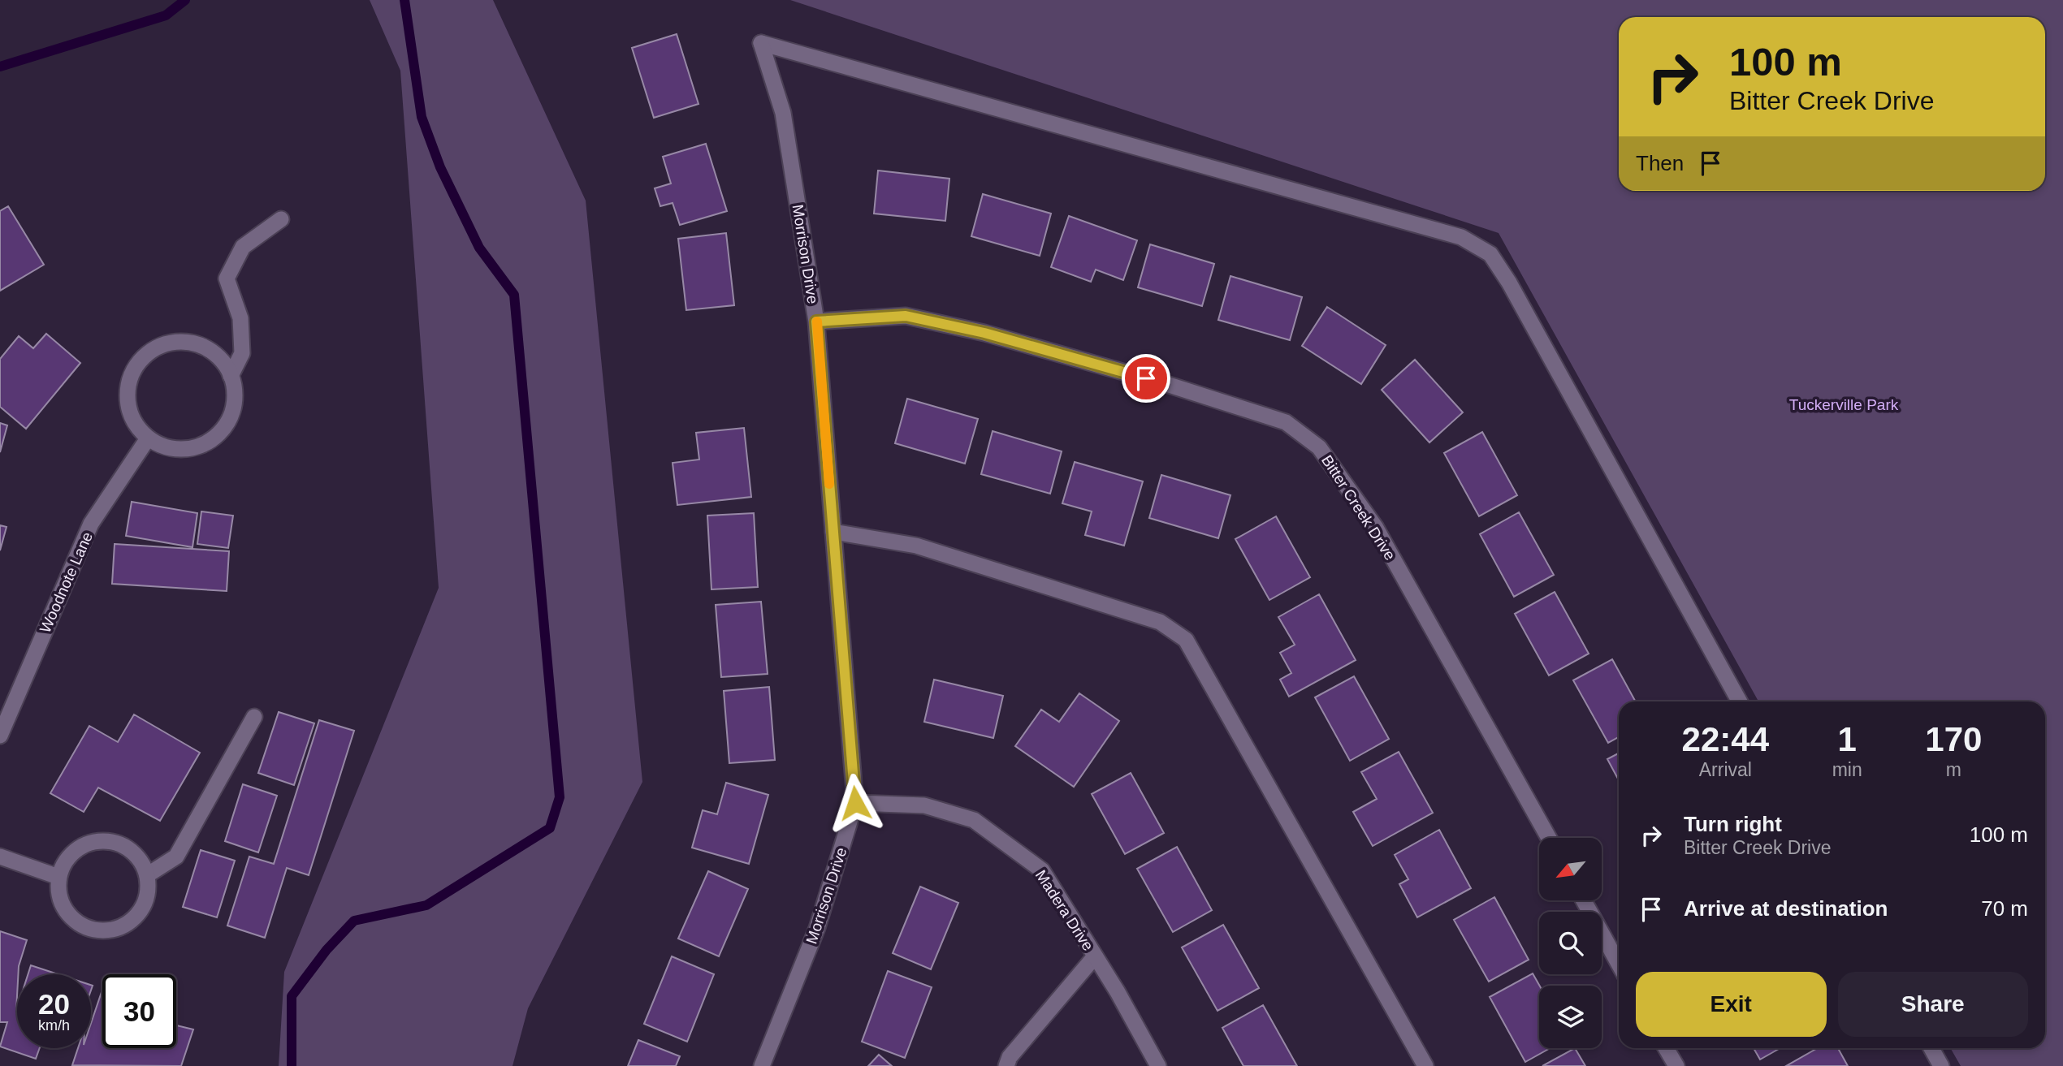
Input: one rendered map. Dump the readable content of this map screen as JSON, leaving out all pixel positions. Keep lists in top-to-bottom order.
{
  "streets": {
    "street": [
      "Morrison Drive",
      "Bitter Creek Drive",
      "Woodnote Lane",
      "Madera Drive"
    ]
  },
  "crossings": [
    ["Morrison Drive", "Bitter Creek Drive"],
    ["Morrison Drive", "Madera Drive"]
  ],
  "parks": ["Tuckerville Park"],
  "north": "bottom left",
  "page": {
    "turn": ["100 m", "Bitter Creek Drive"],
    "then": "Then",
    "eta": [
      "22:44",
      "Arrival",
      "1",
      "min",
      "170",
      "m"
    ],
    "list": [
      {
        "name": "Turn right",
        "note": "Bitter Creek Drive",
        "value": "100 m"
      },
      {
        "name": "Arrive at destination",
        "value": "70 m"
      }
    ],
    "buttons": ["Exit", "Share"],
    "speed": "20 km/h",
    "limit": "30"
  }
}
